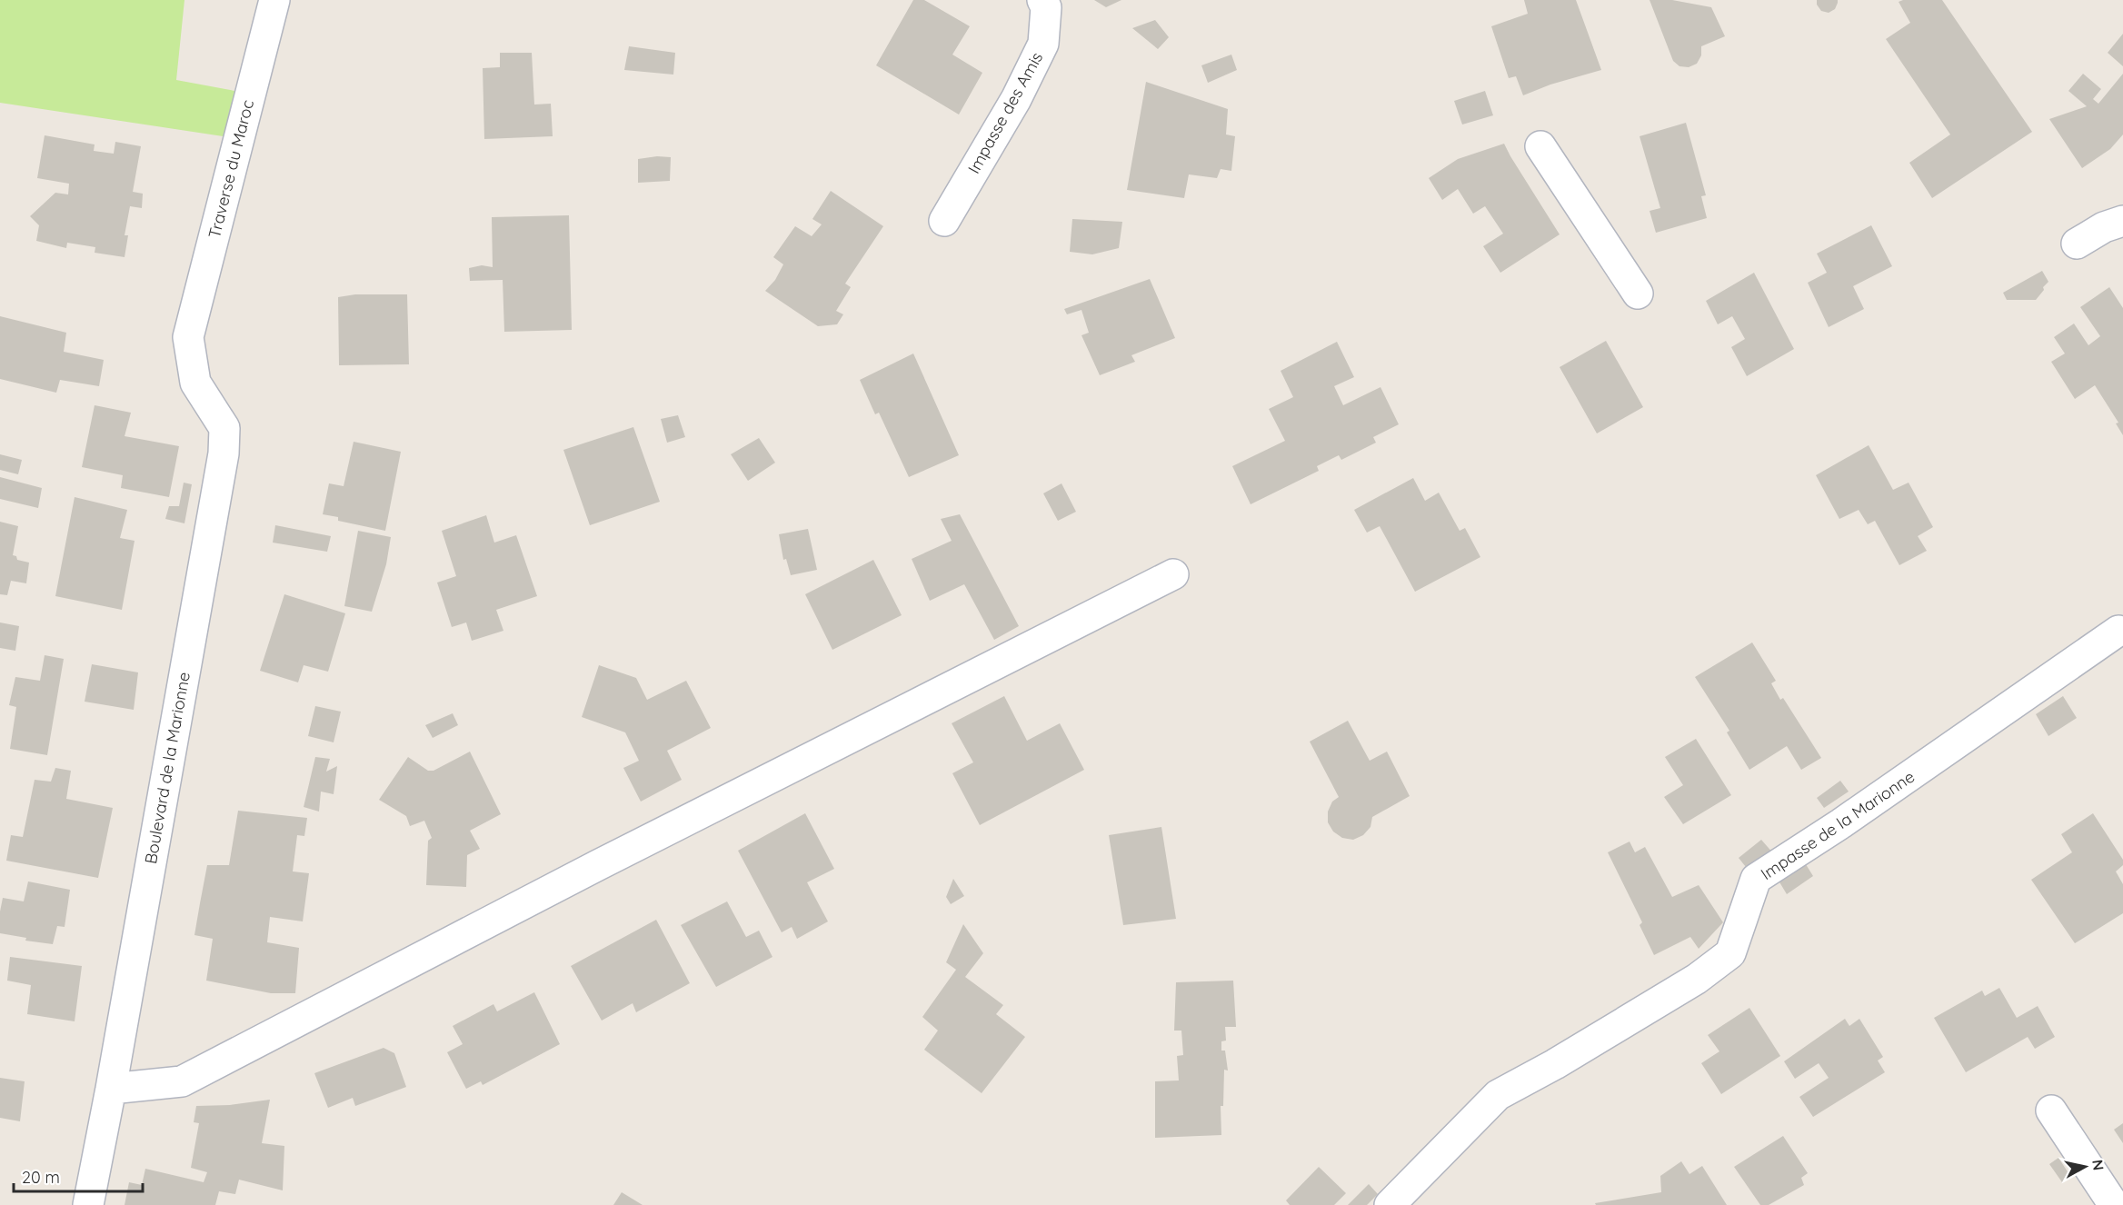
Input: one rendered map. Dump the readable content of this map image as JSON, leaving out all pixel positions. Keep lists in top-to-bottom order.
{
  "streets": {
    "street": [
      "Impasse des Amis",
      "Traverse du Maroc",
      "Boulevard de la Marionne",
      "Impasse de la Marionne"
    ]
  },
  "crossings": [
    ["Traverse du Maroc", "Boulevard de la Marionne"]
  ],
  "scale_bar": "20 m",
  "north": "right"
}
